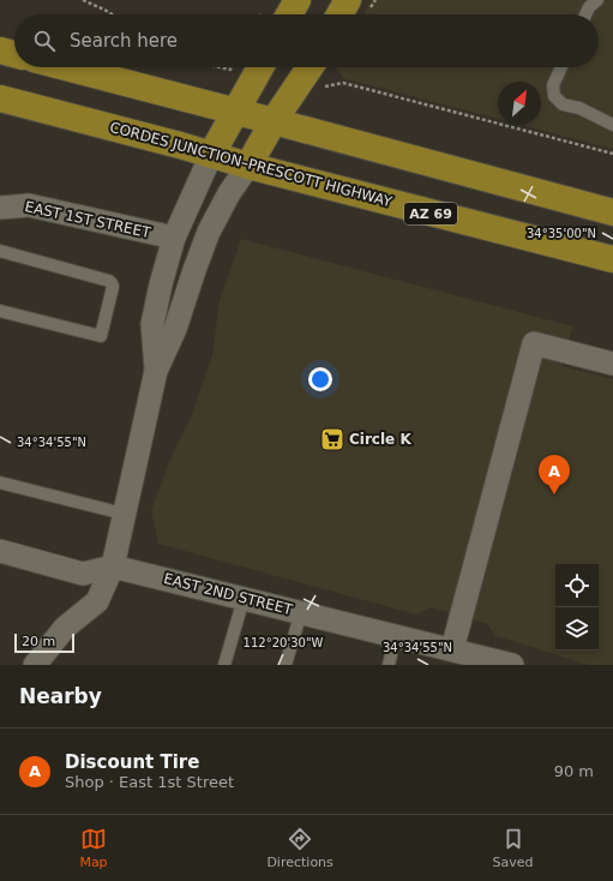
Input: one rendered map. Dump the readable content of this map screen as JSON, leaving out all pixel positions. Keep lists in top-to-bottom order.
{
  "streets": {
    "main road": ["CORDES JUNCTION–PRESCOTT HIGHWAY", "AZ 69"],
    "street": ["EAST 1ST STREET", "EAST 2ND STREET"]
  },
  "places": {
    "supermarket": ["Circle K"]
  },
  "scale_bar": "20 m",
  "north": "top right",
  "page": {
    "search": "Search here",
    "pins": "A",
    "scale": "20 m",
    "heading": "Nearby",
    "list": [
      {
        "mark": "A",
        "name": "Discount Tire",
        "note": "Shop · East 1st Street",
        "value": "90 m"
      }
    ],
    "nav": ["Map", "Directions", "Saved"]
  },
  "coordinates": ["34°35'00\"N", "34°34'55\"N", "112°20'30\"W"]
}
